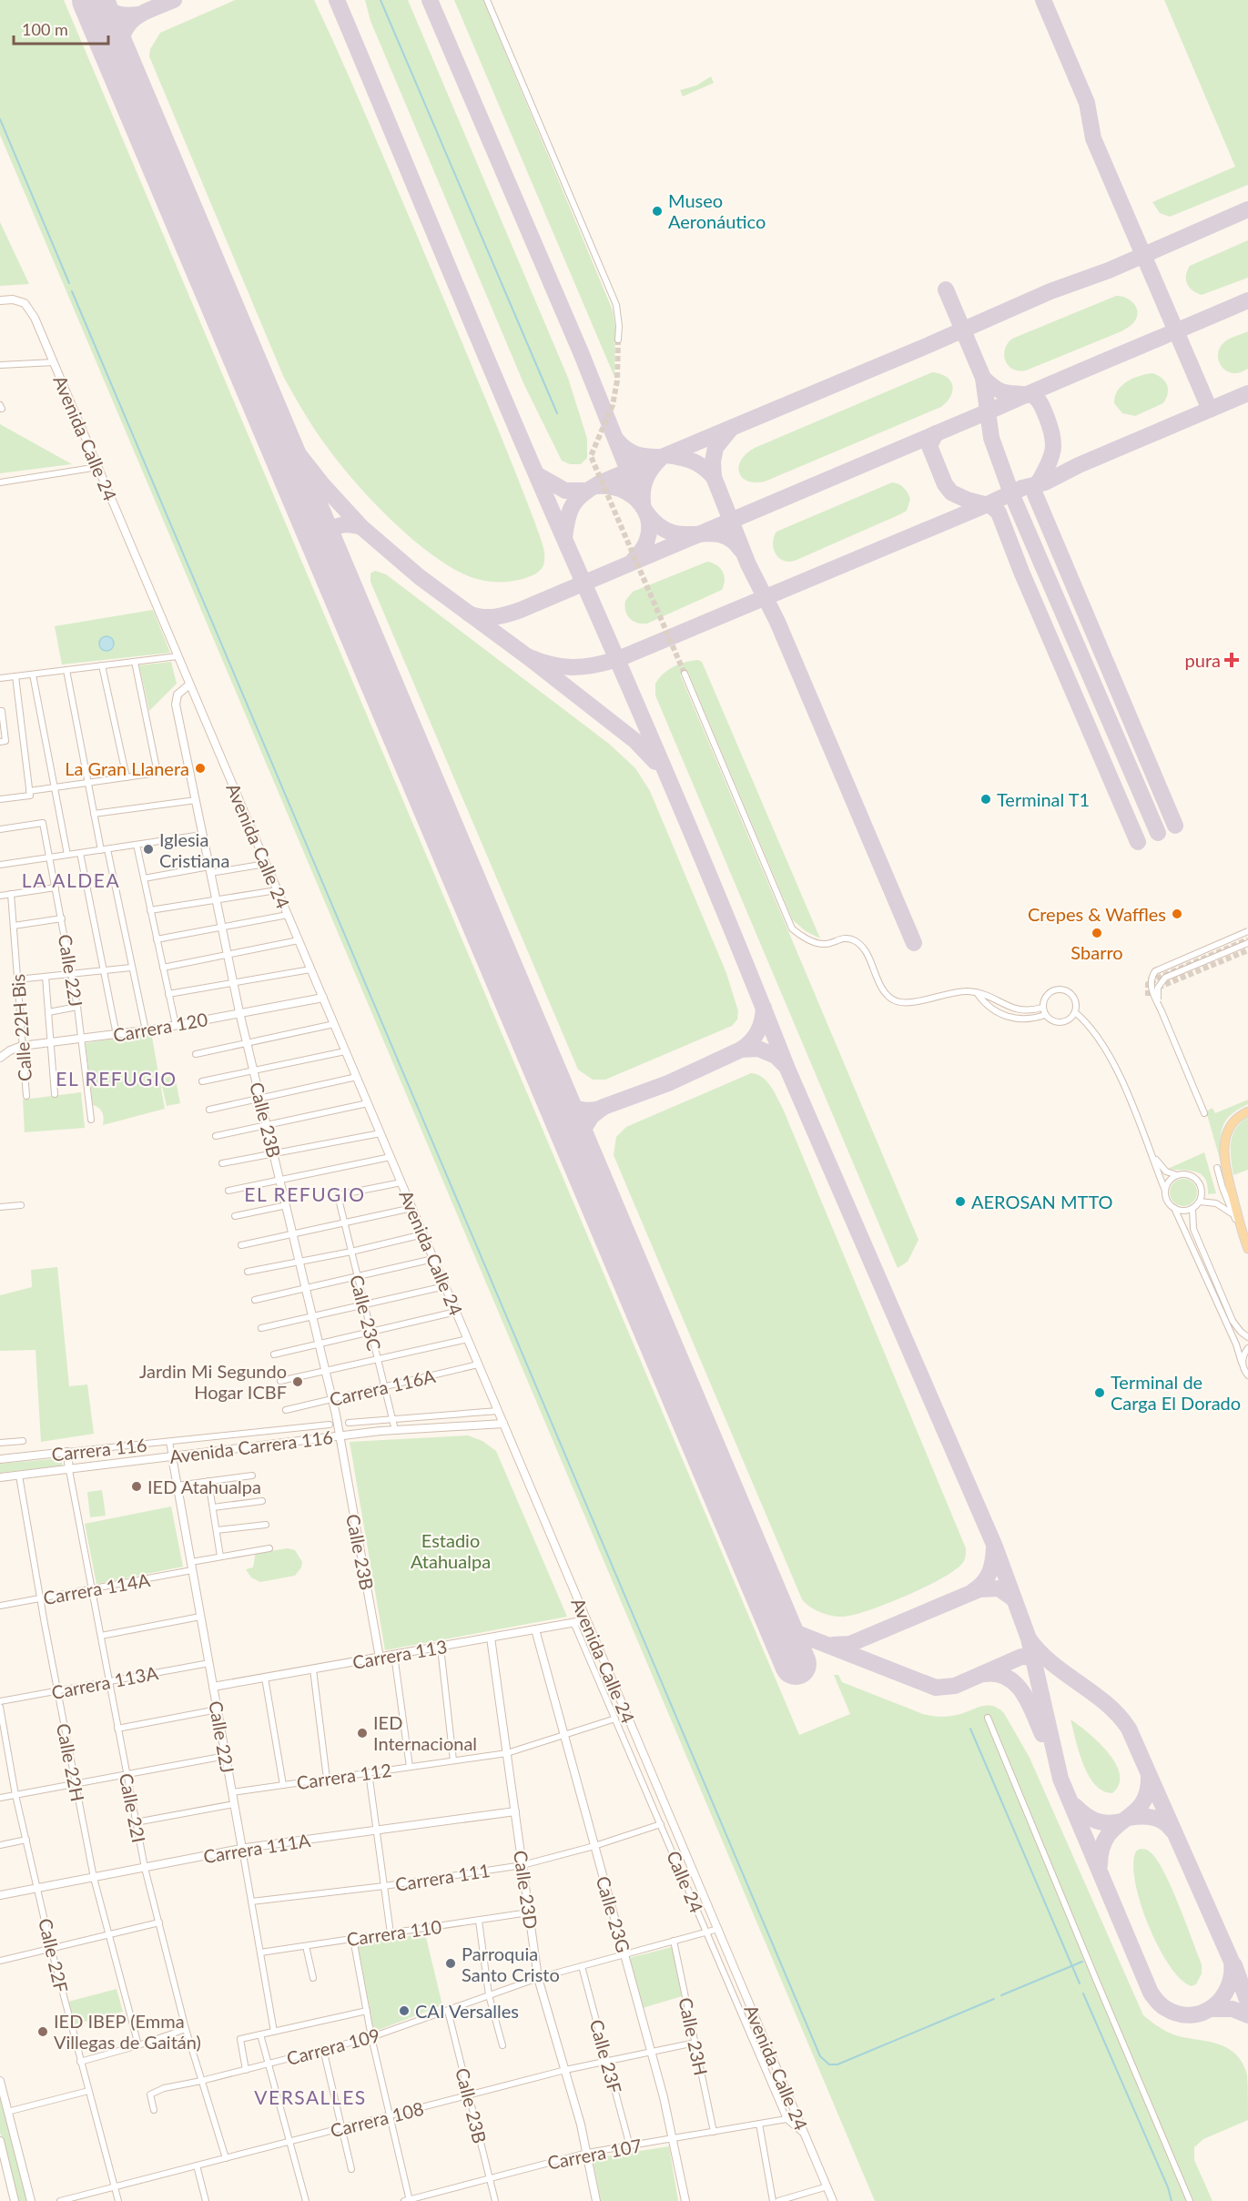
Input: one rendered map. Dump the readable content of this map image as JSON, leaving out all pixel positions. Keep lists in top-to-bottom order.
{
  "streets": {
    "main road": ["Avenida Calle 24"],
    "street": [
      "Calle 22J",
      "Carrera 120",
      "Calle 22H Bis",
      "Calle 23B",
      "Calle 23C",
      "Carrera 116A",
      "Avenida Carrera 116",
      "Carrera 116",
      "Carrera 114A",
      "Carrera 113",
      "Carrera 113A",
      "Calle 22H",
      "Carrera 112",
      "Calle 22I",
      "Carrera 111A",
      "Carrera 111",
      "Calle 24",
      "Calle 23D",
      "Calle 23G",
      "Carrera 110",
      "Calle 22F",
      "Calle 23H",
      "Carrera 109",
      "Calle 23F",
      "Carrera 108",
      "Carrera 107"
    ]
  },
  "crossings": [
    ["Avenida Calle 24", "Carrera 120"],
    ["Avenida Calle 24", "Calle 23B"],
    ["Avenida Calle 24", "Calle 23C"],
    ["Avenida Calle 24", "Carrera 116A"],
    ["Avenida Calle 24", "Avenida Carrera 116"],
    ["Avenida Calle 24", "Carrera 113"],
    ["Avenida Calle 24", "Calle 24"],
    ["Avenida Calle 24", "Carrera 109"],
    ["Calle 22J", "Carrera 120"],
    ["Calle 22J", "Avenida Carrera 116"],
    ["Calle 22J", "Carrera 116"],
    ["Calle 22J", "Carrera 114A"],
    ["Calle 22J", "Carrera 113"],
    ["Calle 22J", "Carrera 113A"],
    ["Calle 22J", "Carrera 112"],
    ["Calle 22J", "Carrera 111A"],
    ["Calle 22J", "Carrera 111"],
    ["Calle 22J", "Carrera 110"],
    ["Carrera 120", "Calle 22H Bis"],
    ["Carrera 120", "Calle 23B"],
    ["Calle 23B", "Carrera 116A"],
    ["Calle 23B", "Avenida Carrera 116"],
    ["Calle 23B", "Carrera 113"],
    ["Calle 23B", "Carrera 109"],
    ["Calle 23B", "Carrera 108"],
    ["Calle 23B", "Carrera 107"],
    ["Calle 23C", "Carrera 116A"],
    ["Calle 23C", "Avenida Carrera 116"],
    ["Avenida Carrera 116", "Calle 22H"],
    ["Avenida Carrera 116", "Calle 22I"],
    ["Carrera 116", "Calle 22I"],
    ["Carrera 114A", "Calle 22H"],
    ["Carrera 114A", "Calle 22I"],
    ["Carrera 113", "Calle 24"],
    ["Carrera 113", "Calle 23D"],
    ["Carrera 113", "Calle 23G"],
    ["Carrera 113A", "Calle 22H"],
    ["Carrera 113A", "Calle 22I"],
    ["Calle 22H", "Carrera 111A"],
    ["Carrera 112", "Calle 24"],
    ["Carrera 112", "Calle 23D"],
    ["Carrera 112", "Calle 23G"],
    ["Calle 22I", "Carrera 111A"],
    ["Calle 22I", "Carrera 109"],
    ["Calle 22I", "Carrera 108"],
    ["Carrera 111A", "Calle 23D"],
    ["Carrera 111A", "Calle 22F"],
    ["Carrera 111", "Calle 24"],
    ["Carrera 111", "Calle 23D"],
    ["Carrera 111", "Calle 23G"],
    ["Calle 24", "Carrera 109"],
    ["Calle 24", "Carrera 107"],
    ["Calle 23D", "Carrera 110"],
    ["Calle 23D", "Carrera 109"],
    ["Calle 23D", "Carrera 108"],
    ["Calle 23D", "Carrera 107"],
    ["Calle 23G", "Carrera 109"],
    ["Calle 23G", "Carrera 108"],
    ["Calle 23G", "Carrera 107"],
    ["Calle 22F", "Carrera 108"],
    ["Calle 23H", "Carrera 109"],
    ["Calle 23H", "Carrera 108"],
    ["Calle 23H", "Carrera 107"],
    ["Carrera 109", "Calle 23F"],
    ["Calle 23F", "Carrera 108"],
    ["Calle 23F", "Carrera 107"]
  ],
  "districts": [
    "LA ALDEA",
    "EL REFUGIO",
    "EL REFUGIO",
    "VERSALLES"
  ],
  "parks": ["Estadio Atahualpa"],
  "places": {
    "other": [
      "Museo Aeronáutico",
      "La Gran Llanera",
      "Terminal T1",
      "Iglesia Cristiana",
      "Crepes & Waffles",
      "Sbarro",
      "AEROSAN MTTO",
      "Jardin Mi Segundo Hogar ICBF",
      "Terminal de Carga El Dorado",
      "IED Atahualpa",
      "IED Internacional",
      "Parroquia Santo Cristo",
      "CAI Versalles",
      "IED IBEP (Emma Villegas de Gaitán)"
    ],
    "health": ["pura"]
  },
  "scale_bar": "100 m"
}
